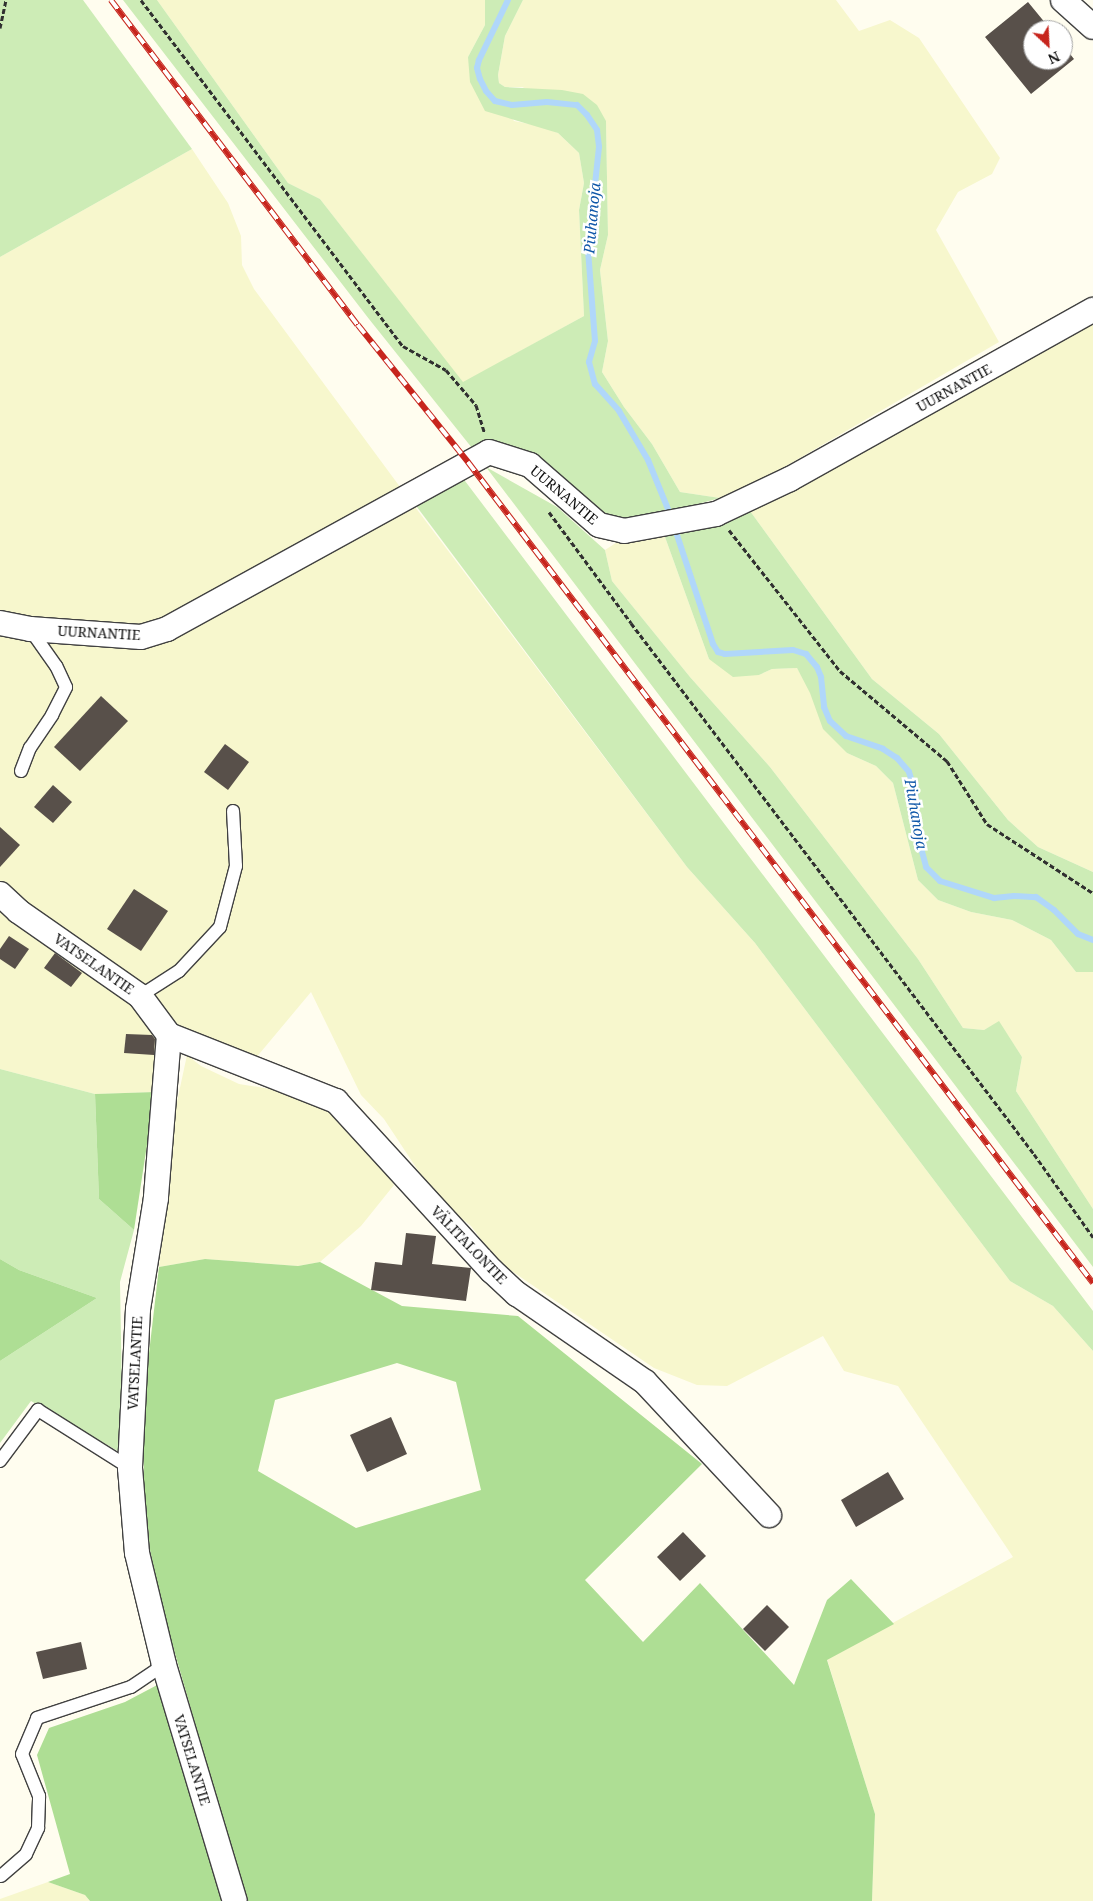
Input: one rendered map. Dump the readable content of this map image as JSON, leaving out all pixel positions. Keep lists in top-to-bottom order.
{
  "streets": {
    "street": ["UURNANTIE", "VATSELANTIE", "VÄLITALONTIE"]
  },
  "crossings": [
    ["VATSELANTIE", "VÄLITALONTIE"]
  ],
  "water": ["Piuhanoja"],
  "north": "bottom right"
}
